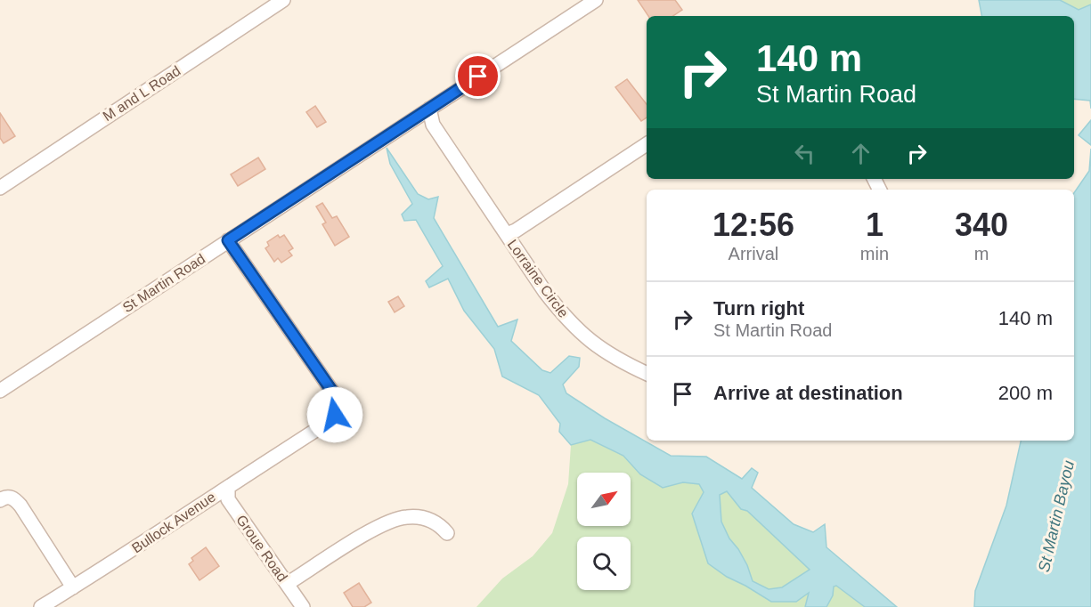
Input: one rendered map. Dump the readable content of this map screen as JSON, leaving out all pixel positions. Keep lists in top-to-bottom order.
{
  "streets": {
    "street": [
      "M and L Road",
      "Lorraine Circle",
      "St Martin Road",
      "Bullock Avenue",
      "Groue Road"
    ]
  },
  "crossings": [
    ["Lorraine Circle", "St Martin Road"],
    ["St Martin Road", "Bullock Avenue"],
    ["Bullock Avenue", "Groue Road"]
  ],
  "water": ["St Martin Bayou"],
  "north": "top right",
  "page": {
    "turn": ["140 m", "St Martin Road"],
    "eta": [
      "12:56",
      "Arrival",
      "1",
      "min",
      "340",
      "m"
    ],
    "list": [
      {
        "name": "Turn right",
        "note": "St Martin Road",
        "value": "140 m"
      },
      {
        "name": "Arrive at destination",
        "value": "200 m"
      }
    ]
  }
}
